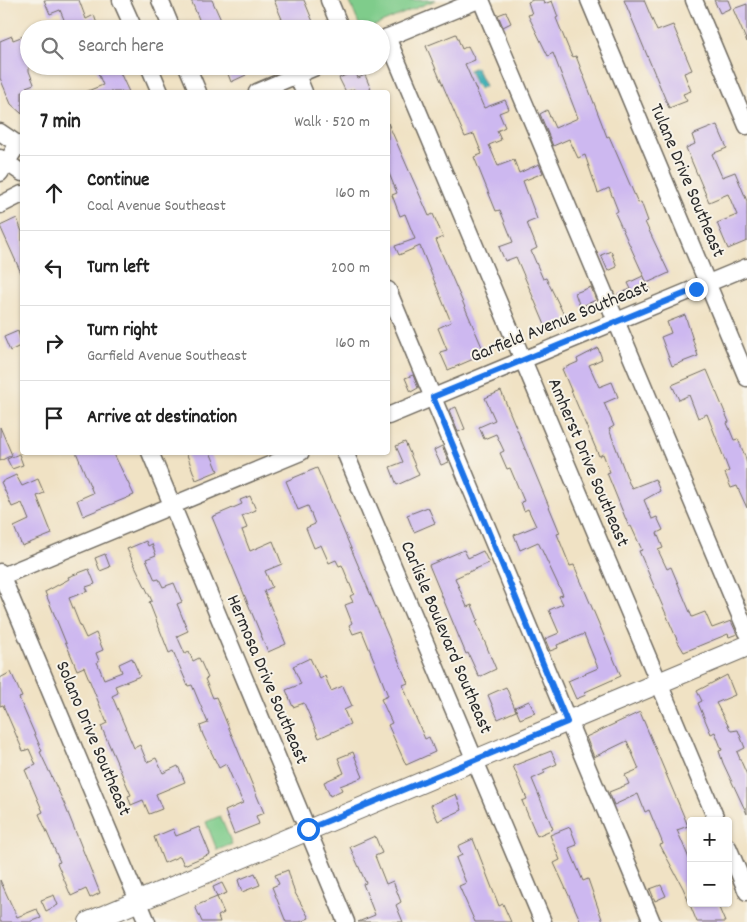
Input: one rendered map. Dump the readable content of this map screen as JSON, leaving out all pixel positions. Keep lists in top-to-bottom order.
{
  "streets": {
    "street": [
      "Tulane Drive Southeast",
      "Garfield Avenue Southeast",
      "Amherst Drive Southeast",
      "Carlisle Boulevard Southeast",
      "Hermosa Drive Southeast",
      "Solano Drive Southeast"
    ]
  },
  "crossings": [
    ["Tulane Drive Southeast", "Garfield Avenue Southeast"],
    ["Garfield Avenue Southeast", "Amherst Drive Southeast"]
  ],
  "page": {
    "search": "Search here",
    "heading": ["7 min", "Walk · 520 m"],
    "list": [
      ["Continue", "Coal Avenue Southeast", "160 m"],
      ["Turn left", "200 m"],
      ["Turn right", "Garfield Avenue Southeast", "160 m"],
      "Arrive at destination"
    ],
    "map_buttons": ["+", "−"]
  }
}
